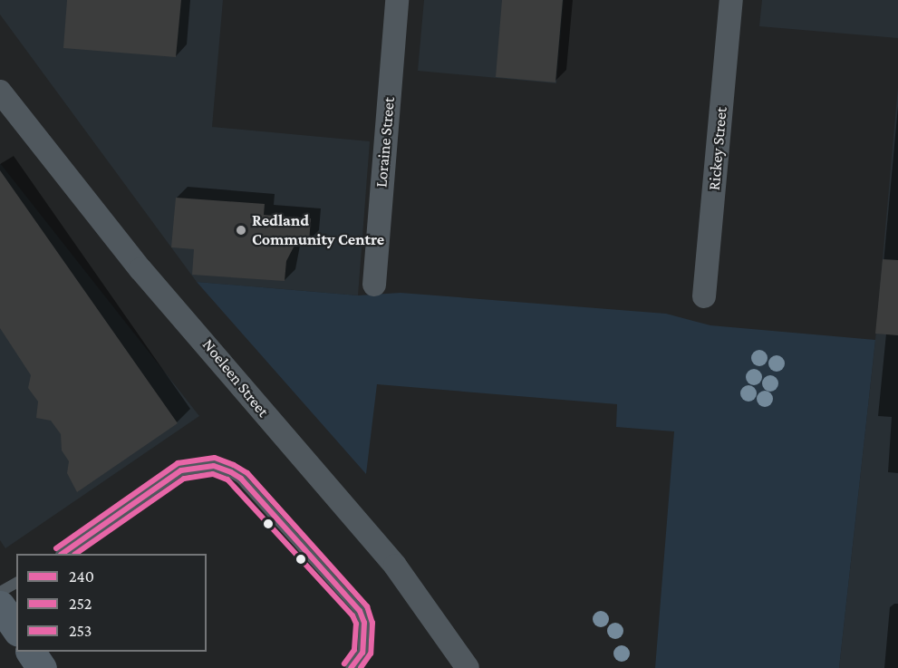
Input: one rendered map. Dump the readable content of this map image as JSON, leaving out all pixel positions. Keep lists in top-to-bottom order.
{
  "streets": {
    "street": ["Loraine Street", "Rickey Street", "Noeleen Street"]
  },
  "places": ["Redland Community Centre"],
  "lines": ["transit line 253", "transit line 240", "transit line 252"],
  "legend": ["240", "252", "253"]
}
